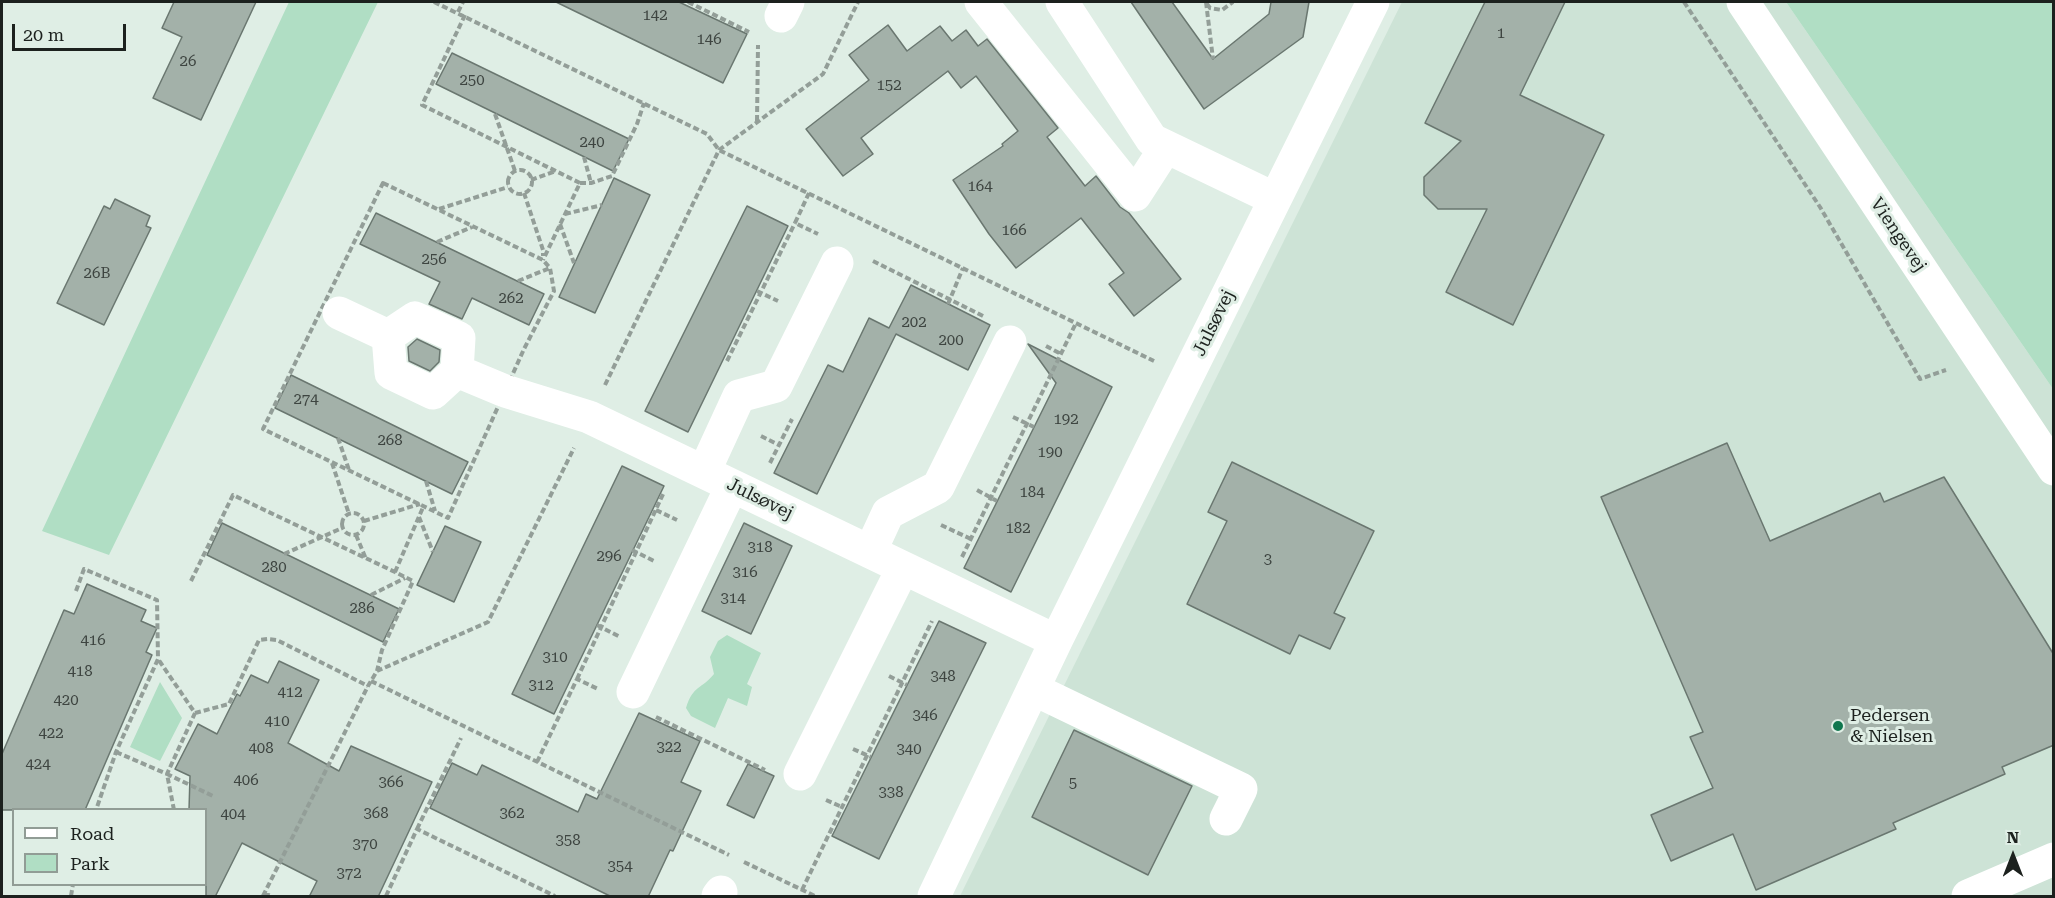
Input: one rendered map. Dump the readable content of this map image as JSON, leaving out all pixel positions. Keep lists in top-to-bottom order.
{
  "streets": {
    "street": ["Viengevej", "Julsøvej"]
  },
  "places": ["Pedersen & Nielsen"],
  "house_numbers": [
    "142",
    "1",
    "146",
    "26",
    "250",
    "152",
    "240",
    "164",
    "166",
    "256",
    "26B",
    "262",
    "202",
    "200",
    "274",
    "192",
    "268",
    "190",
    "184",
    "182",
    "318",
    "296",
    "3",
    "280",
    "316",
    "314",
    "286",
    "416",
    "310",
    "418",
    "348",
    "312",
    "412",
    "420",
    "346",
    "410",
    "422",
    "322",
    "408",
    "340",
    "424",
    "406",
    "366",
    "5",
    "338",
    "368",
    "362",
    "404",
    "358",
    "370",
    "354",
    "372"
  ],
  "legend": ["Road", "Park"],
  "scale_bar": "20 m",
  "north": "top"
}
